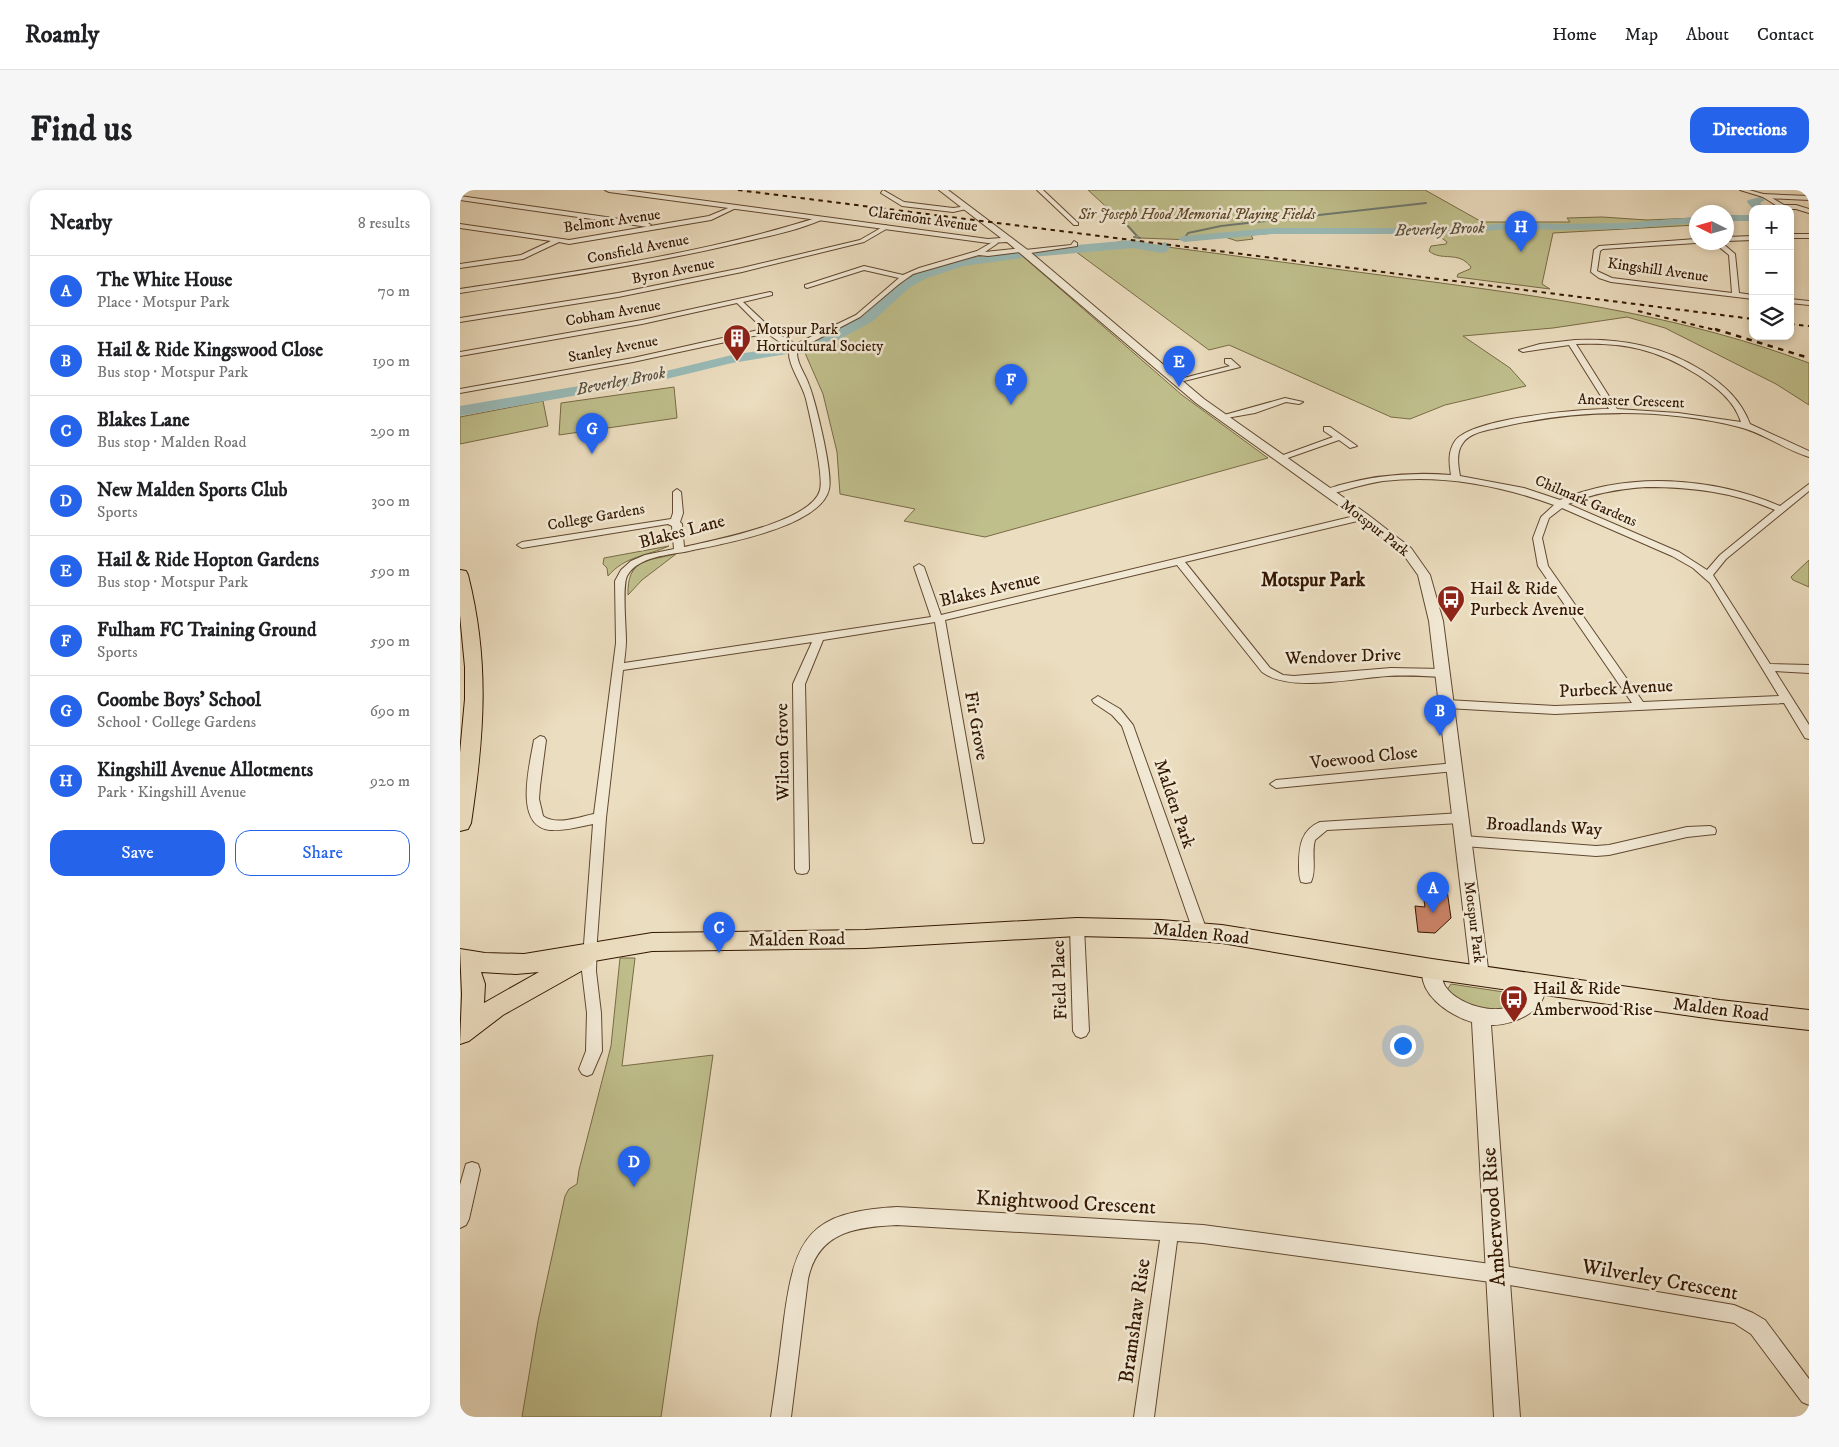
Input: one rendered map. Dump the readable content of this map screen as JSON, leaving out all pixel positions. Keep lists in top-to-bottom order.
{
  "streets": {
    "main road": ["Malden Road"],
    "street": [
      "Claremont Avenue",
      "Belmont Avenue",
      "Consfield Avenue",
      "Kingshill Avenue",
      "Byron Avenue",
      "Cobham Avenue",
      "Stanley Avenue",
      "Ancaster Crescent",
      "Chilmark Gardens",
      "College Gardens",
      "Motspur Park",
      "Blakes Lane",
      "Blakes Avenue",
      "Wendover Drive",
      "Purbeck Avenue",
      "Fir Grove",
      "Wilton Grove",
      "Voewood Close",
      "Malden Park",
      "Broadlands Way",
      "Field Place",
      "Knightwood Crescent",
      "Amberwood Rise",
      "Wilverley Crescent",
      "Bramshaw Rise"
    ]
  },
  "crossings": [
    ["Claremont Avenue", "Belmont Avenue"],
    ["Claremont Avenue", "Consfield Avenue"],
    ["Claremont Avenue", "Byron Avenue"],
    ["Ancaster Crescent", "Chilmark Gardens"],
    ["Chilmark Gardens", "Motspur Park"],
    ["Motspur Park", "Blakes Avenue"],
    ["Motspur Park", "Wendover Drive"],
    ["Motspur Park", "Purbeck Avenue"],
    ["Motspur Park", "Voewood Close"],
    ["Motspur Park", "Broadlands Way"],
    ["Motspur Park", "Malden Road"],
    ["Blakes Lane", "Blakes Avenue"],
    ["Blakes Lane", "Malden Road"],
    ["Blakes Avenue", "Wendover Drive"],
    ["Blakes Avenue", "Fir Grove"],
    ["Blakes Avenue", "Wilton Grove"],
    ["Malden Park", "Malden Road"],
    ["Malden Road", "Field Place"],
    ["Knightwood Crescent", "Amberwood Rise"],
    ["Knightwood Crescent", "Wilverley Crescent"],
    ["Knightwood Crescent", "Bramshaw Rise"],
    ["Amberwood Rise", "Wilverley Crescent"]
  ],
  "districts": ["Motspur Park"],
  "water": ["Beverley Brook"],
  "parks": ["Sir Joseph Hood Memorial Playing Fields"],
  "places": {
    "building": ["Motspur Park Horticultural Society"],
    "bus stop": ["Hail & Ride Purbeck Avenue", "Hail & Ride Amberwood Rise"]
  },
  "north": "left",
  "page": {
    "header": "Roamly",
    "nav": [
      "Home",
      "Map",
      "About",
      "Contact"
    ],
    "buttons": [
      "Directions",
      ["Save", "Share"]
    ],
    "title": "Find us",
    "heading": ["Nearby", "8 results"],
    "map_buttons": ["+", "−"],
    "pins": [
      "H",
      "E",
      "F",
      "G",
      "B",
      "A",
      "C",
      "D"
    ],
    "list": [
      {
        "mark": "A",
        "name": "The White House",
        "note": "Place · Motspur Park",
        "value": "70 m"
      },
      {
        "mark": "B",
        "name": "Hail & Ride Kingswood Close",
        "note": "Bus stop · Motspur Park",
        "value": "190 m"
      },
      {
        "mark": "C",
        "name": "Blakes Lane",
        "note": "Bus stop · Malden Road",
        "value": "290 m"
      },
      {
        "mark": "D",
        "name": "New Malden Sports Club",
        "note": "Sports",
        "value": "300 m"
      },
      {
        "mark": "E",
        "name": "Hail & Ride Hopton Gardens",
        "note": "Bus stop · Motspur Park",
        "value": "590 m"
      },
      {
        "mark": "F",
        "name": "Fulham FC Training Ground",
        "note": "Sports",
        "value": "590 m"
      },
      {
        "mark": "G",
        "name": "Coombe Boys' School",
        "note": "School · College Gardens",
        "value": "690 m"
      },
      {
        "mark": "H",
        "name": "Kingshill Avenue Allotments",
        "note": "Park · Kingshill Avenue",
        "value": "920 m"
      }
    ]
  }
}
